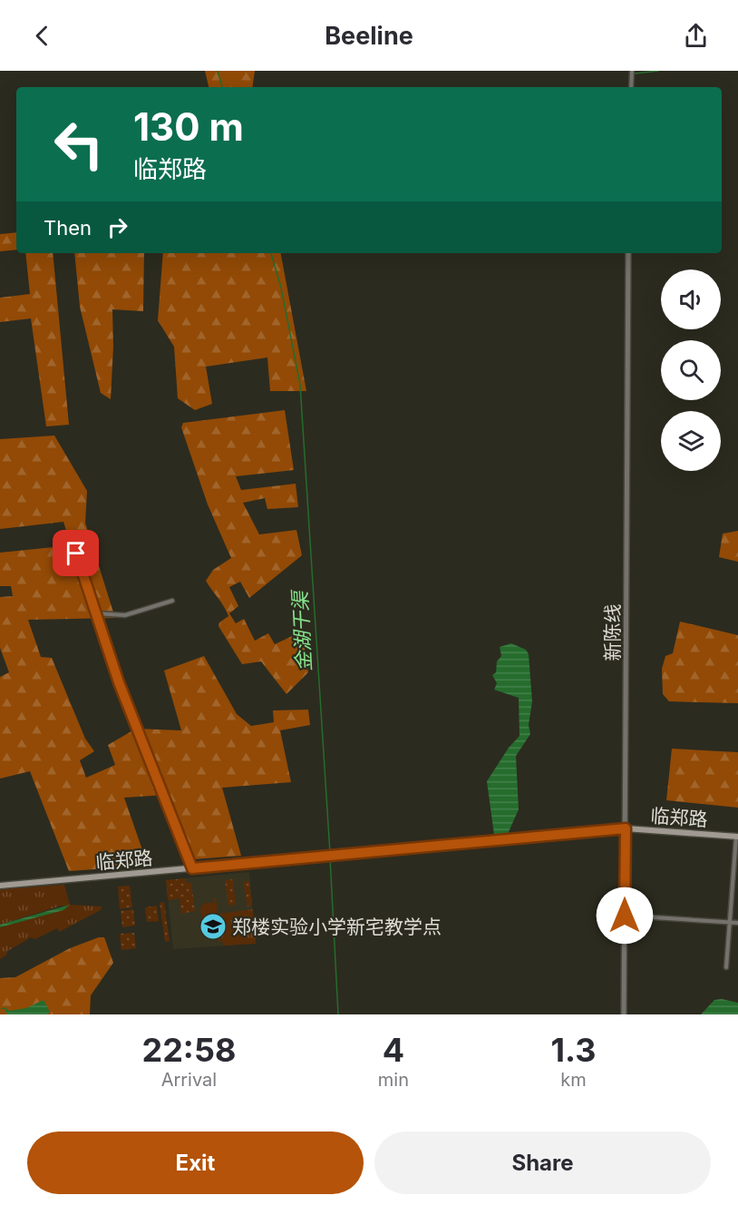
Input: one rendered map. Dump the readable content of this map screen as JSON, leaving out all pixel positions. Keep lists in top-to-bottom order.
{
  "streets": {
    "main road": ["临郑路"],
    "street": ["新陈线"]
  },
  "crossings": [
    ["新陈线", "临郑路"]
  ],
  "water": ["金湖干渠"],
  "places": {
    "school or university": ["郑楼实验小学新宅教学点"]
  },
  "page": {
    "header": "Beeline",
    "turn": ["130 m", "临郑路"],
    "then": "Then",
    "eta": [
      "22:58",
      "Arrival",
      "4",
      "min",
      "1.3",
      "km"
    ],
    "buttons": ["Exit", "Share"]
  }
}
